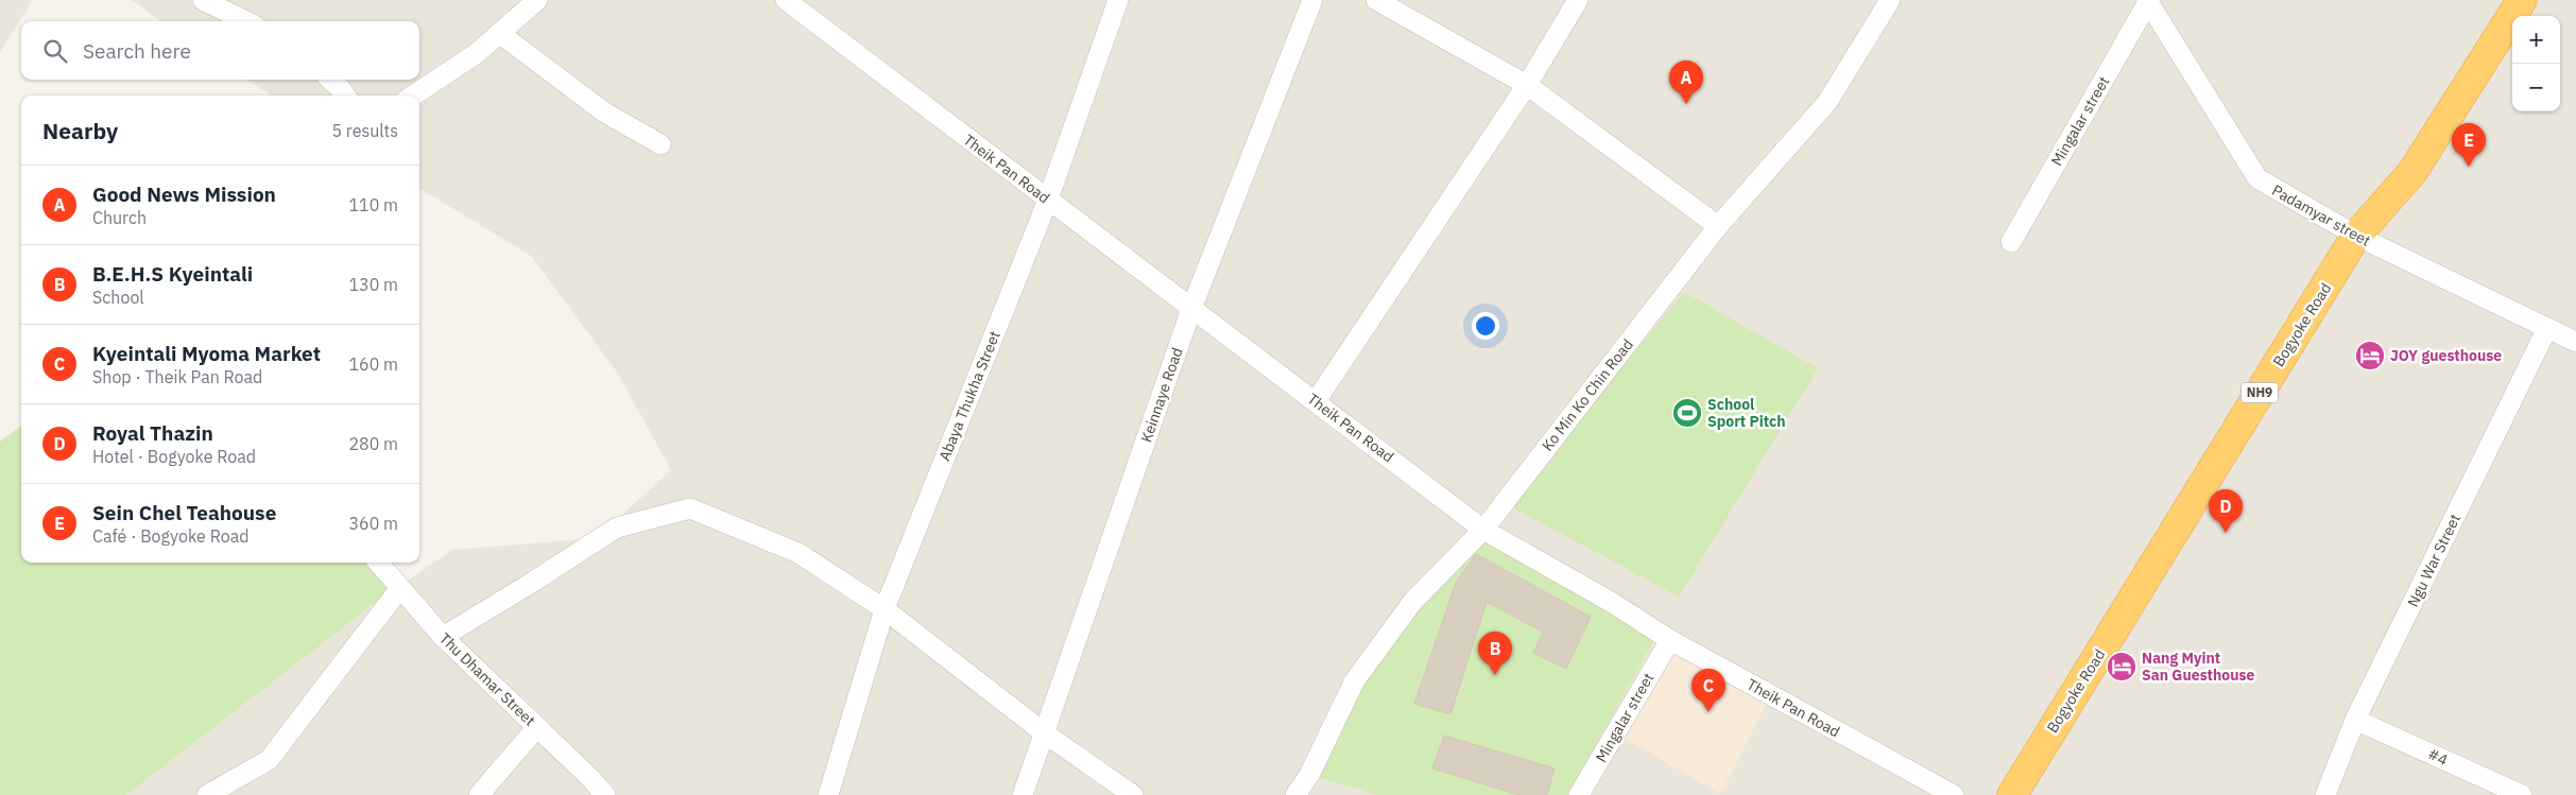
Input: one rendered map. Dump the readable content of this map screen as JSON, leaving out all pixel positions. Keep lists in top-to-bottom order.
{
  "streets": {
    "highway": ["Bogyoke Road", "NH9"],
    "street": [
      "Mingalar street",
      "Theik Pan Road",
      "Padamyar street",
      "Keinnaye Road",
      "Ko Min Ko Chin Road",
      "Abaya Thukha Street",
      "Ngu War Street",
      "Thu Dhamar Street",
      "#4"
    ]
  },
  "crossings": [
    ["Mingalar street", "Theik Pan Road"],
    ["Mingalar street", "Padamyar street"],
    ["Theik Pan Road", "Keinnaye Road"],
    ["Theik Pan Road", "Ko Min Ko Chin Road"],
    ["Theik Pan Road", "Abaya Thukha Street"],
    ["Padamyar street", "Bogyoke Road"],
    ["Padamyar street", "Ngu War Street"],
    ["Ngu War Street", "#4"]
  ],
  "places": {
    "hotel": ["JOY guesthouse", "Nang Myint San Guesthouse"],
    "sports": ["School Sport Pitch"]
  },
  "page": {
    "map_buttons": ["+", "−"],
    "search": "Search here",
    "pins": [
      "A",
      "E",
      "D",
      "B",
      "C"
    ],
    "heading": ["Nearby", "5 results"],
    "list": [
      {
        "mark": "A",
        "name": "Good News Mission",
        "note": "Church",
        "value": "110 m"
      },
      {
        "mark": "B",
        "name": "B.E.H.S Kyeintali",
        "note": "School",
        "value": "130 m"
      },
      {
        "mark": "C",
        "name": "Kyeintali Myoma Market",
        "note": "Shop · Theik Pan Road",
        "value": "160 m"
      },
      {
        "mark": "D",
        "name": "Royal Thazin",
        "note": "Hotel · Bogyoke Road",
        "value": "280 m"
      },
      {
        "mark": "E",
        "name": "Sein Chel Teahouse",
        "note": "Café · Bogyoke Road",
        "value": "360 m"
      }
    ]
  }
}
